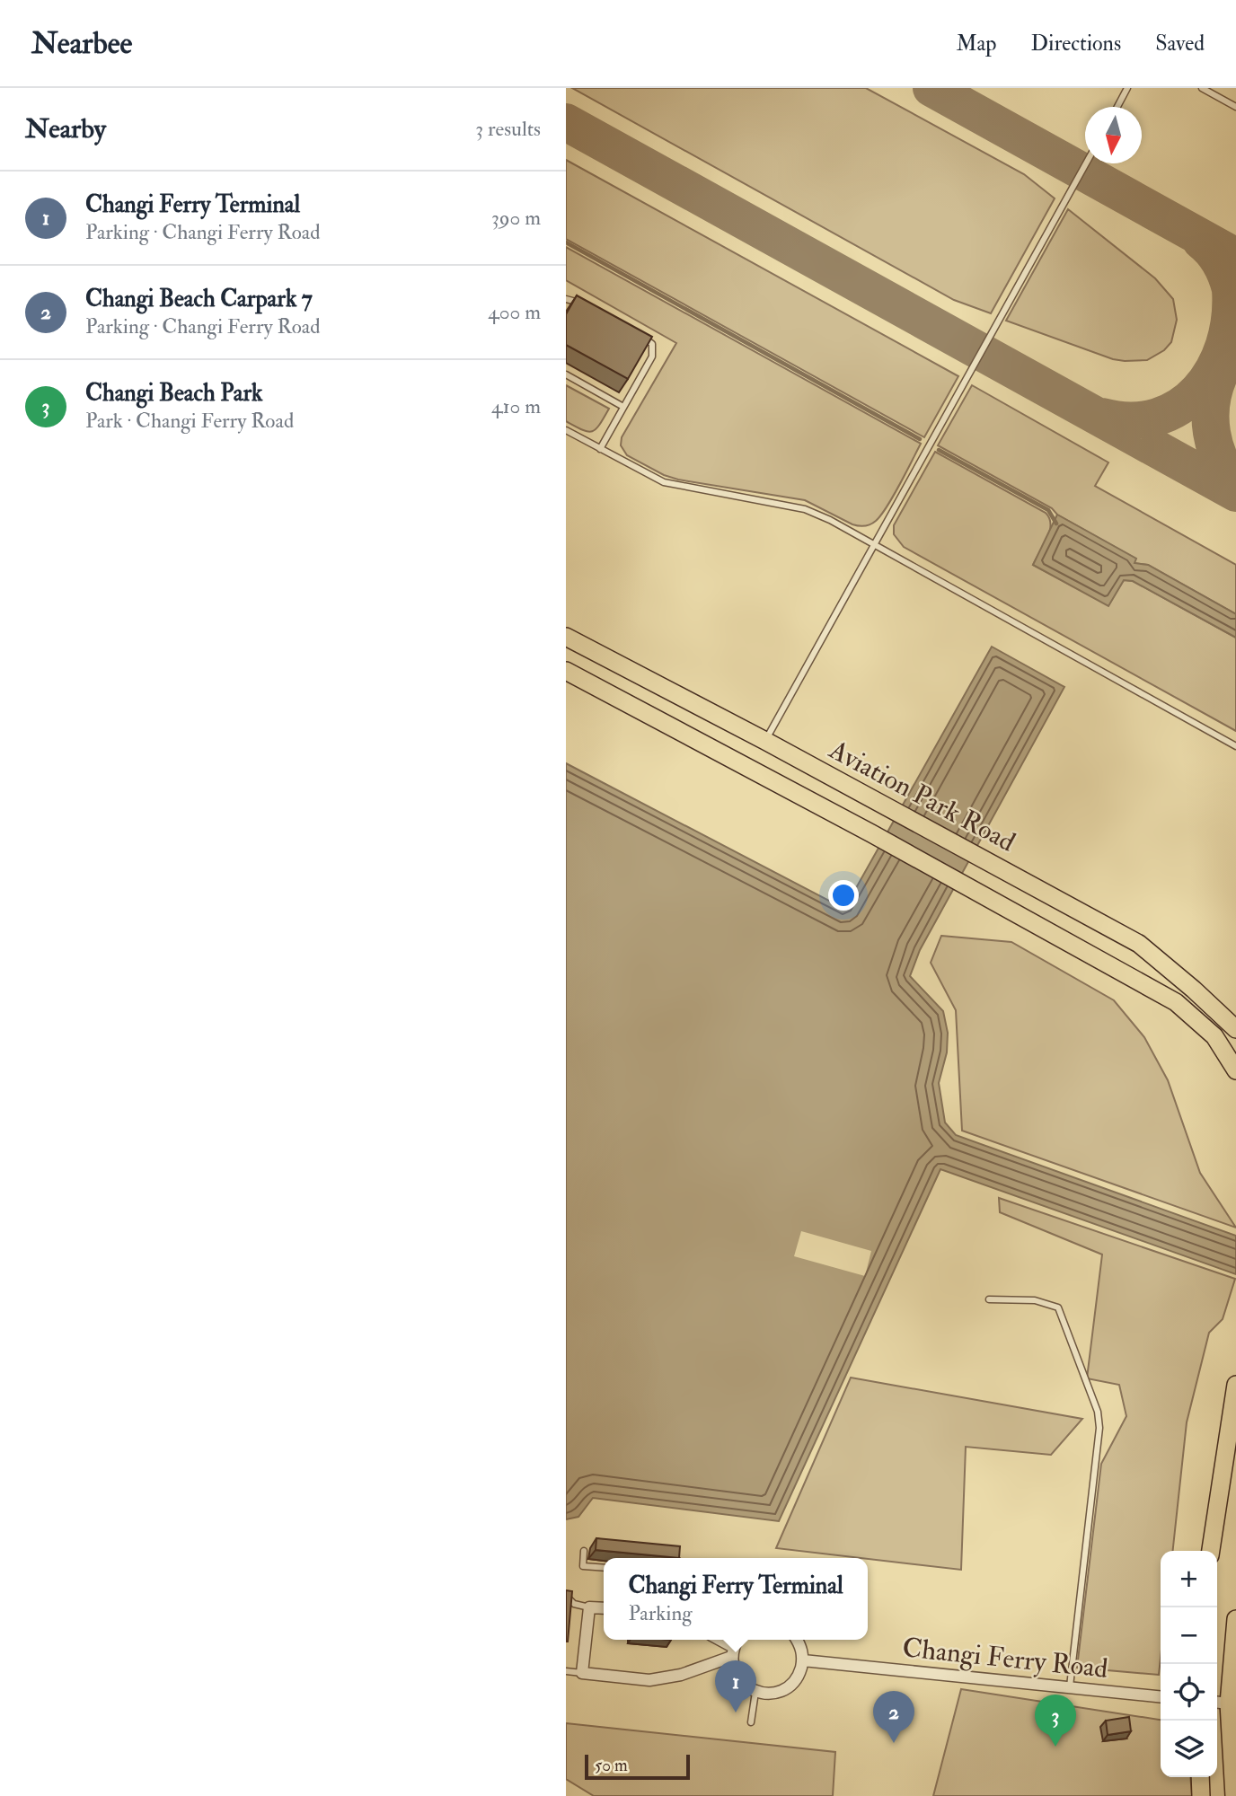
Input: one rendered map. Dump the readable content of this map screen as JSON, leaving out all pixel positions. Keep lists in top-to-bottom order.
{
  "streets": {
    "main road": ["Aviation Park Road"],
    "street": ["Changi Ferry Road"]
  },
  "scale_bar": "50 m",
  "north": "bottom",
  "page": {
    "header": "Nearbee",
    "nav": ["Map", "Directions", "Saved"],
    "heading": ["Nearby", "3 results"],
    "list": [
      {
        "mark": "1",
        "name": "Changi Ferry Terminal",
        "note": "Parking · Changi Ferry Road",
        "value": "390 m"
      },
      {
        "mark": "2",
        "name": "Changi Beach Carpark 7",
        "note": "Parking · Changi Ferry Road",
        "value": "400 m"
      },
      {
        "mark": "3",
        "name": "Changi Beach Park",
        "note": "Park · Changi Ferry Road",
        "value": "410 m"
      }
    ],
    "map_buttons": ["+", "−"],
    "popup": ["Changi Ferry Terminal", "Parking"],
    "pins": ["1", "2", "3"],
    "scale": "50 m"
  }
}
